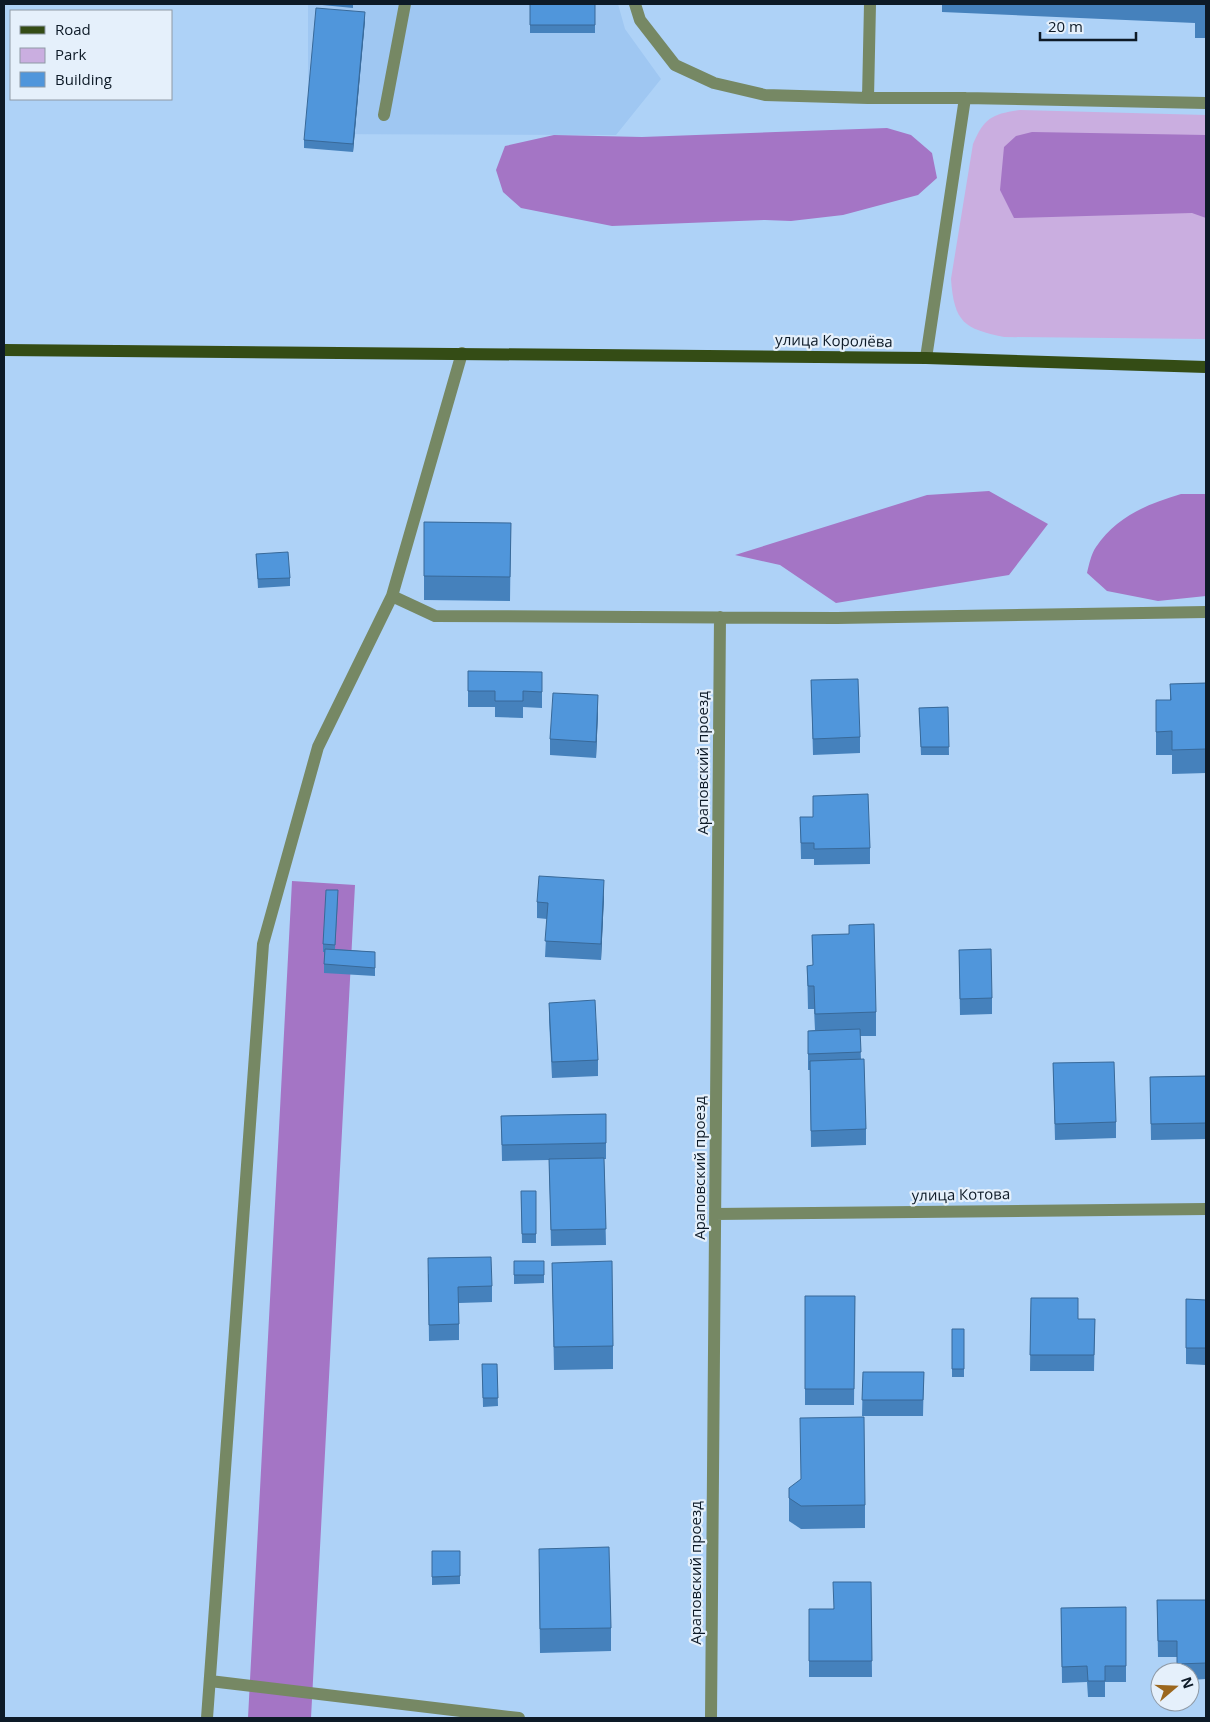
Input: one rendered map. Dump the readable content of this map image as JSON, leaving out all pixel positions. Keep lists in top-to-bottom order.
{
  "streets": {
    "main road": ["улица Королёва"],
    "street": ["Араповский проезд", "улица Котова"]
  },
  "crossings": [
    ["Араповский проезд", "улица Котова"]
  ],
  "legend": ["Road", "Park", "Building"],
  "scale_bar": "20 m",
  "north": "right"
}
